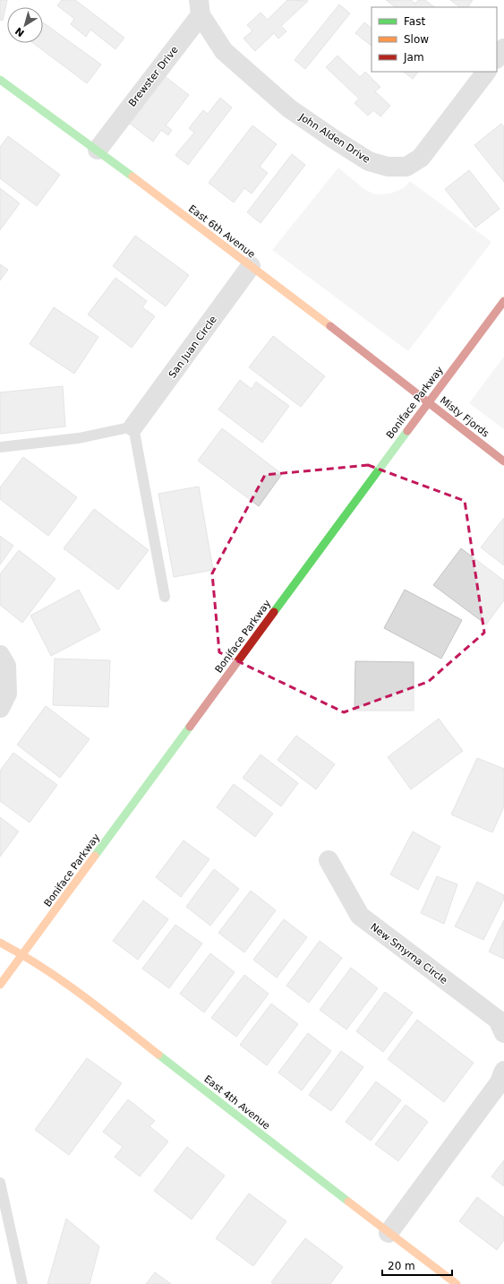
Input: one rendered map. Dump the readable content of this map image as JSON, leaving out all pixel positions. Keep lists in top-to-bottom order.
{
  "streets": {
    "street": [
      "Brewster Drive",
      "John Alden Drive",
      "East 6th Avenue",
      "San Juan Circle",
      "Boniface Parkway",
      "Misty Fjords",
      "New Smyrna Circle",
      "East 4th Avenue"
    ]
  },
  "crossings": [
    ["Brewster Drive", "John Alden Drive"],
    ["Brewster Drive", "East 6th Avenue"],
    ["East 6th Avenue", "San Juan Circle"],
    ["East 6th Avenue", "Boniface Parkway"],
    ["East 6th Avenue", "Misty Fjords"],
    ["Boniface Parkway", "Misty Fjords"],
    ["Boniface Parkway", "East 4th Avenue"]
  ],
  "legend": ["Fast", "Slow", "Jam"],
  "scale_bar": "20 m",
  "north": "bottom left"
}
